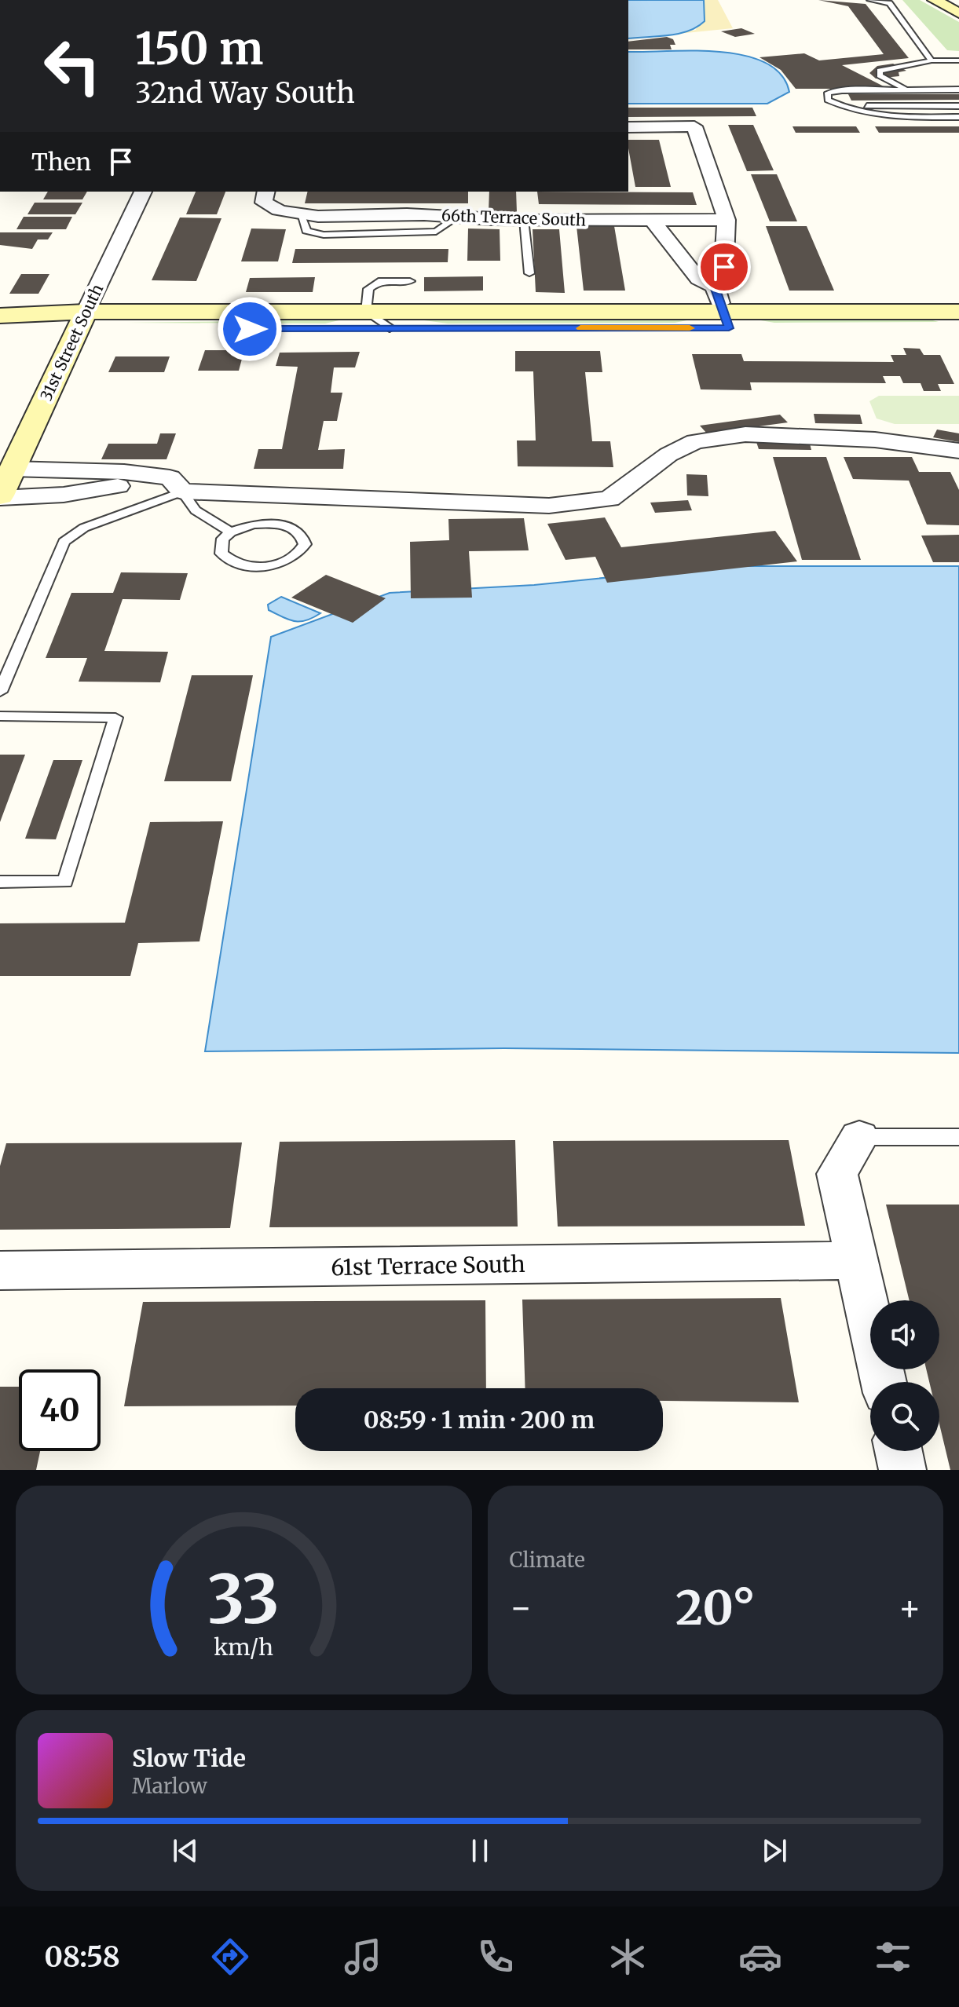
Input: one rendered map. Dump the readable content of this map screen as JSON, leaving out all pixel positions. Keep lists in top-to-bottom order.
{
  "streets": {
    "street": ["66th Terrace South", "31st Street South", "61st Terrace South"]
  },
  "page": {
    "turn": ["150 m", "32nd Way South"],
    "then": "Then",
    "limit": "40",
    "trip": "08:59 · 1 min · 200 m",
    "tile": "Climate",
    "heat": ["−", "20°", "+"],
    "song": ["Slow Tide", "Marlow"],
    "tabs": "08:58",
    "gauge": ["33", "km/h"]
  }
}
